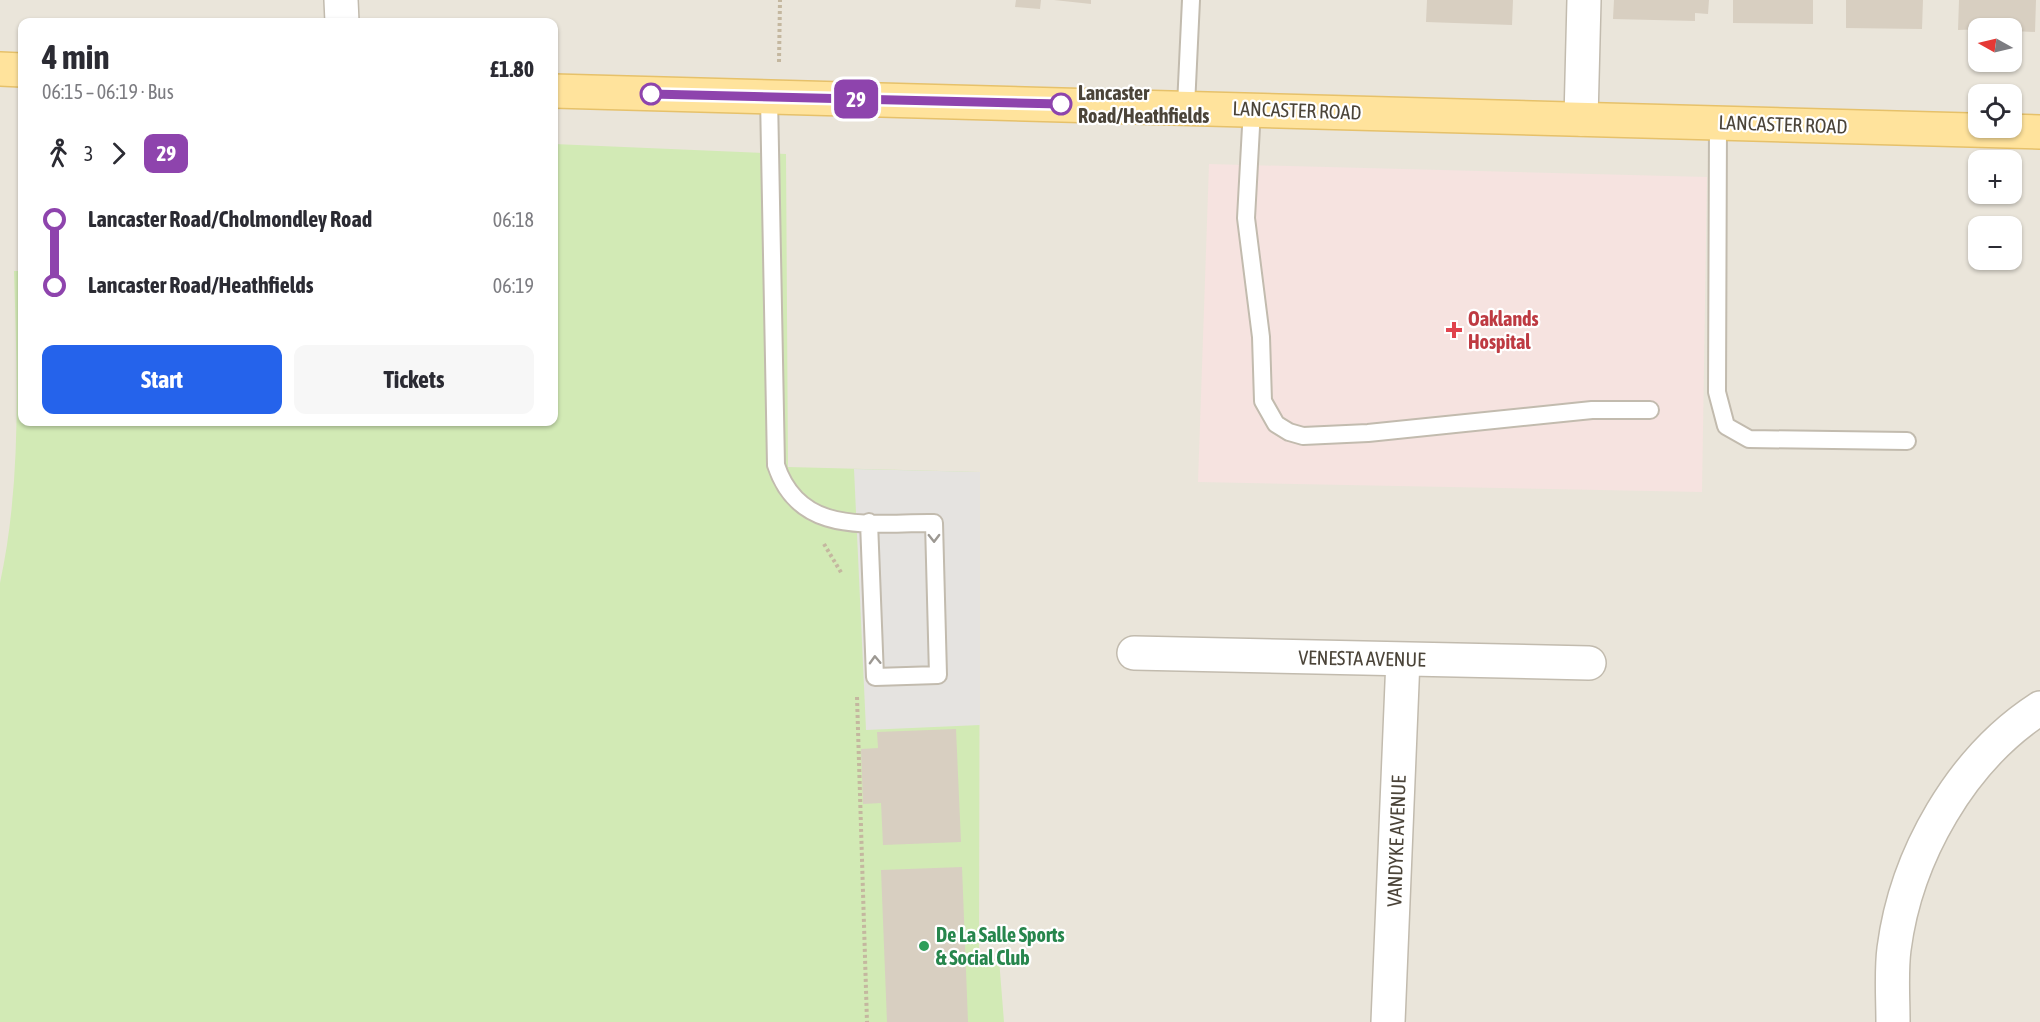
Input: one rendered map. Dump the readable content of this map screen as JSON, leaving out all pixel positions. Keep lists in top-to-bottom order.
{
  "streets": {
    "main road": ["LANCASTER ROAD"],
    "street": ["VENESTA AVENUE", "VANDYKE AVENUE"]
  },
  "crossings": [
    ["VENESTA AVENUE", "VANDYKE AVENUE"]
  ],
  "places": {
    "other": ["Lancaster Road/Heathfields", "De La Salle Sports & Social Club"],
    "health": ["Oaklands Hospital"]
  },
  "lines": ["bus line 29"],
  "north": "left",
  "page": {
    "on_map": "29",
    "map_buttons": ["+", "−"],
    "heading": ["4 min", "06:15 – 06:19 · Bus", "£1.80"],
    "legs": ["3", "29"],
    "list": [
      {
        "name": "Lancaster Road/Cholmondley Road",
        "value": "06:18"
      },
      {
        "name": "Lancaster Road/Heathfields",
        "value": "06:19"
      }
    ],
    "buttons": ["Start", "Tickets"]
  }
}
